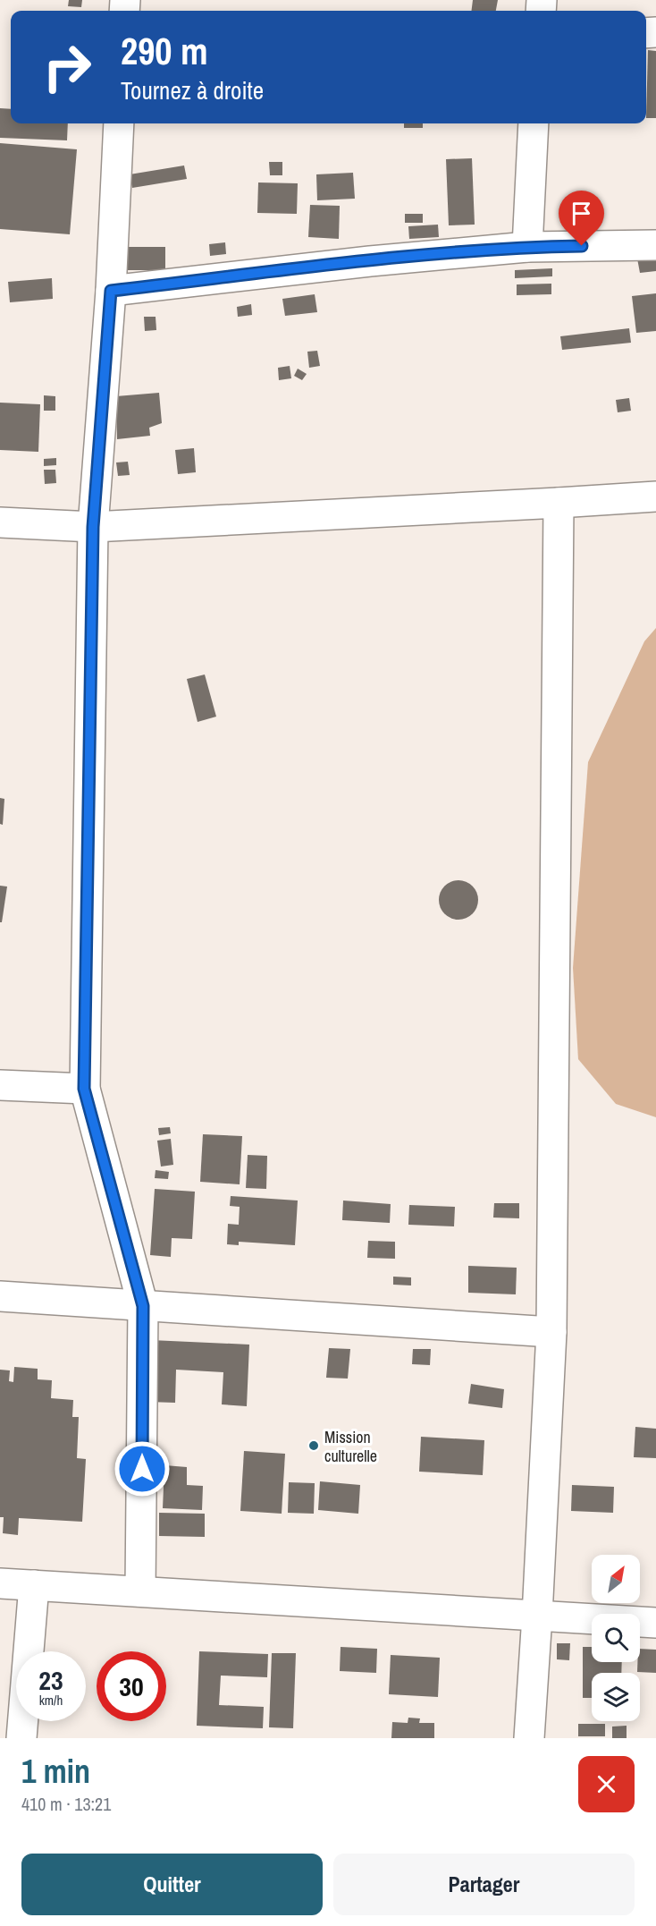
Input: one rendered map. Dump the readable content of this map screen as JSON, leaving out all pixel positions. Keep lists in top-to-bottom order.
{
  "places": ["Mission culturelle"],
  "north": "top right",
  "page": {
    "turn": ["290 m", "Tournez à droite"],
    "speed": "23 km/h",
    "limit": "30",
    "heading": ["1 min", "410 m · 13:21"],
    "buttons": ["Quitter", "Partager"]
  }
}
